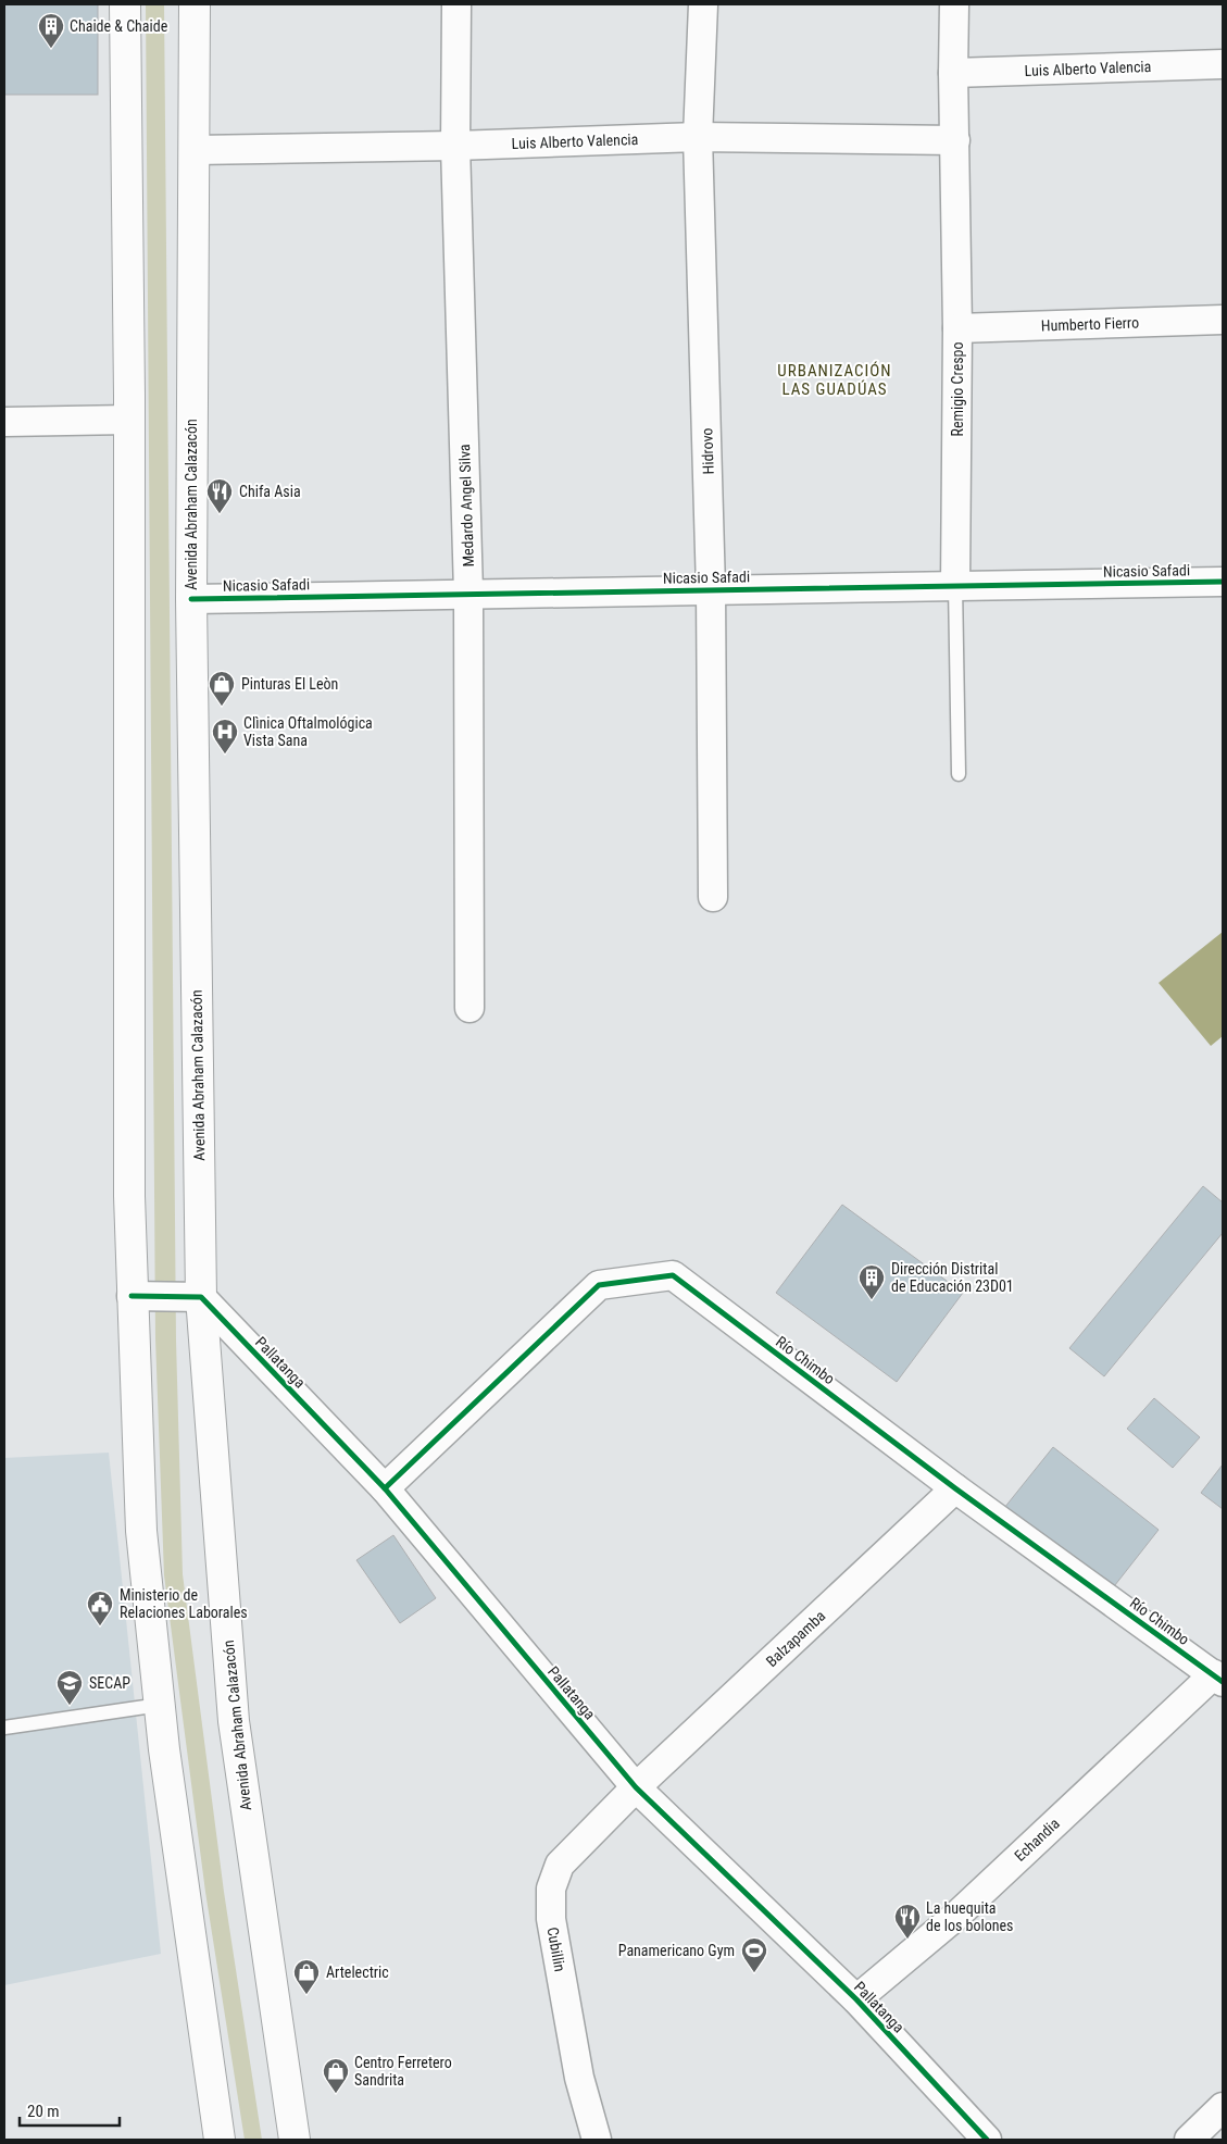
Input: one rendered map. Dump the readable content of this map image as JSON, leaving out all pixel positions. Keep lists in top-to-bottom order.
{
  "streets": {
    "main road": ["Avenida Abraham Calazacón"],
    "street": [
      "Luis Alberto Valencia",
      "Humberto Fierro",
      "Remigio Crespo",
      "Hidrovo",
      "Medardo Angel Silva",
      "Nicasio Safadi",
      "Río Chimbo",
      "Pallatanga",
      "Balzapamba",
      "Echandia",
      "Cubillin"
    ]
  },
  "crossings": [
    ["Luis Alberto Valencia", "Remigio Crespo"],
    ["Luis Alberto Valencia", "Hidrovo"],
    ["Luis Alberto Valencia", "Avenida Abraham Calazacón"],
    ["Luis Alberto Valencia", "Medardo Angel Silva"],
    ["Humberto Fierro", "Remigio Crespo"],
    ["Remigio Crespo", "Nicasio Safadi"],
    ["Hidrovo", "Nicasio Safadi"],
    ["Avenida Abraham Calazacón", "Nicasio Safadi"],
    ["Avenida Abraham Calazacón", "Pallatanga"],
    ["Medardo Angel Silva", "Nicasio Safadi"],
    ["Río Chimbo", "Pallatanga"],
    ["Río Chimbo", "Balzapamba"],
    ["Río Chimbo", "Echandia"],
    ["Pallatanga", "Balzapamba"],
    ["Pallatanga", "Echandia"],
    ["Pallatanga", "Cubillin"],
    ["Balzapamba", "Cubillin"]
  ],
  "districts": ["URBANIZACIÓN LAS GUADÚAS"],
  "places": {
    "building": ["Chaide & Chaide", "Dirección Distrital de Educación 23D01"],
    "restaurant": ["Chifa Asia", "La huequita de los bolones"],
    "shop": ["Pinturas El Leòn", "Artelectric", "Centro Ferretero Sandrita"],
    "hospital": ["Clìnica Oftalmológica Vista Sana"],
    "public building": ["Ministerio de Relaciones Laborales"],
    "school or university": ["SECAP"],
    "sports": ["Panamericano Gym"]
  },
  "scale_bar": "20 m"
}
